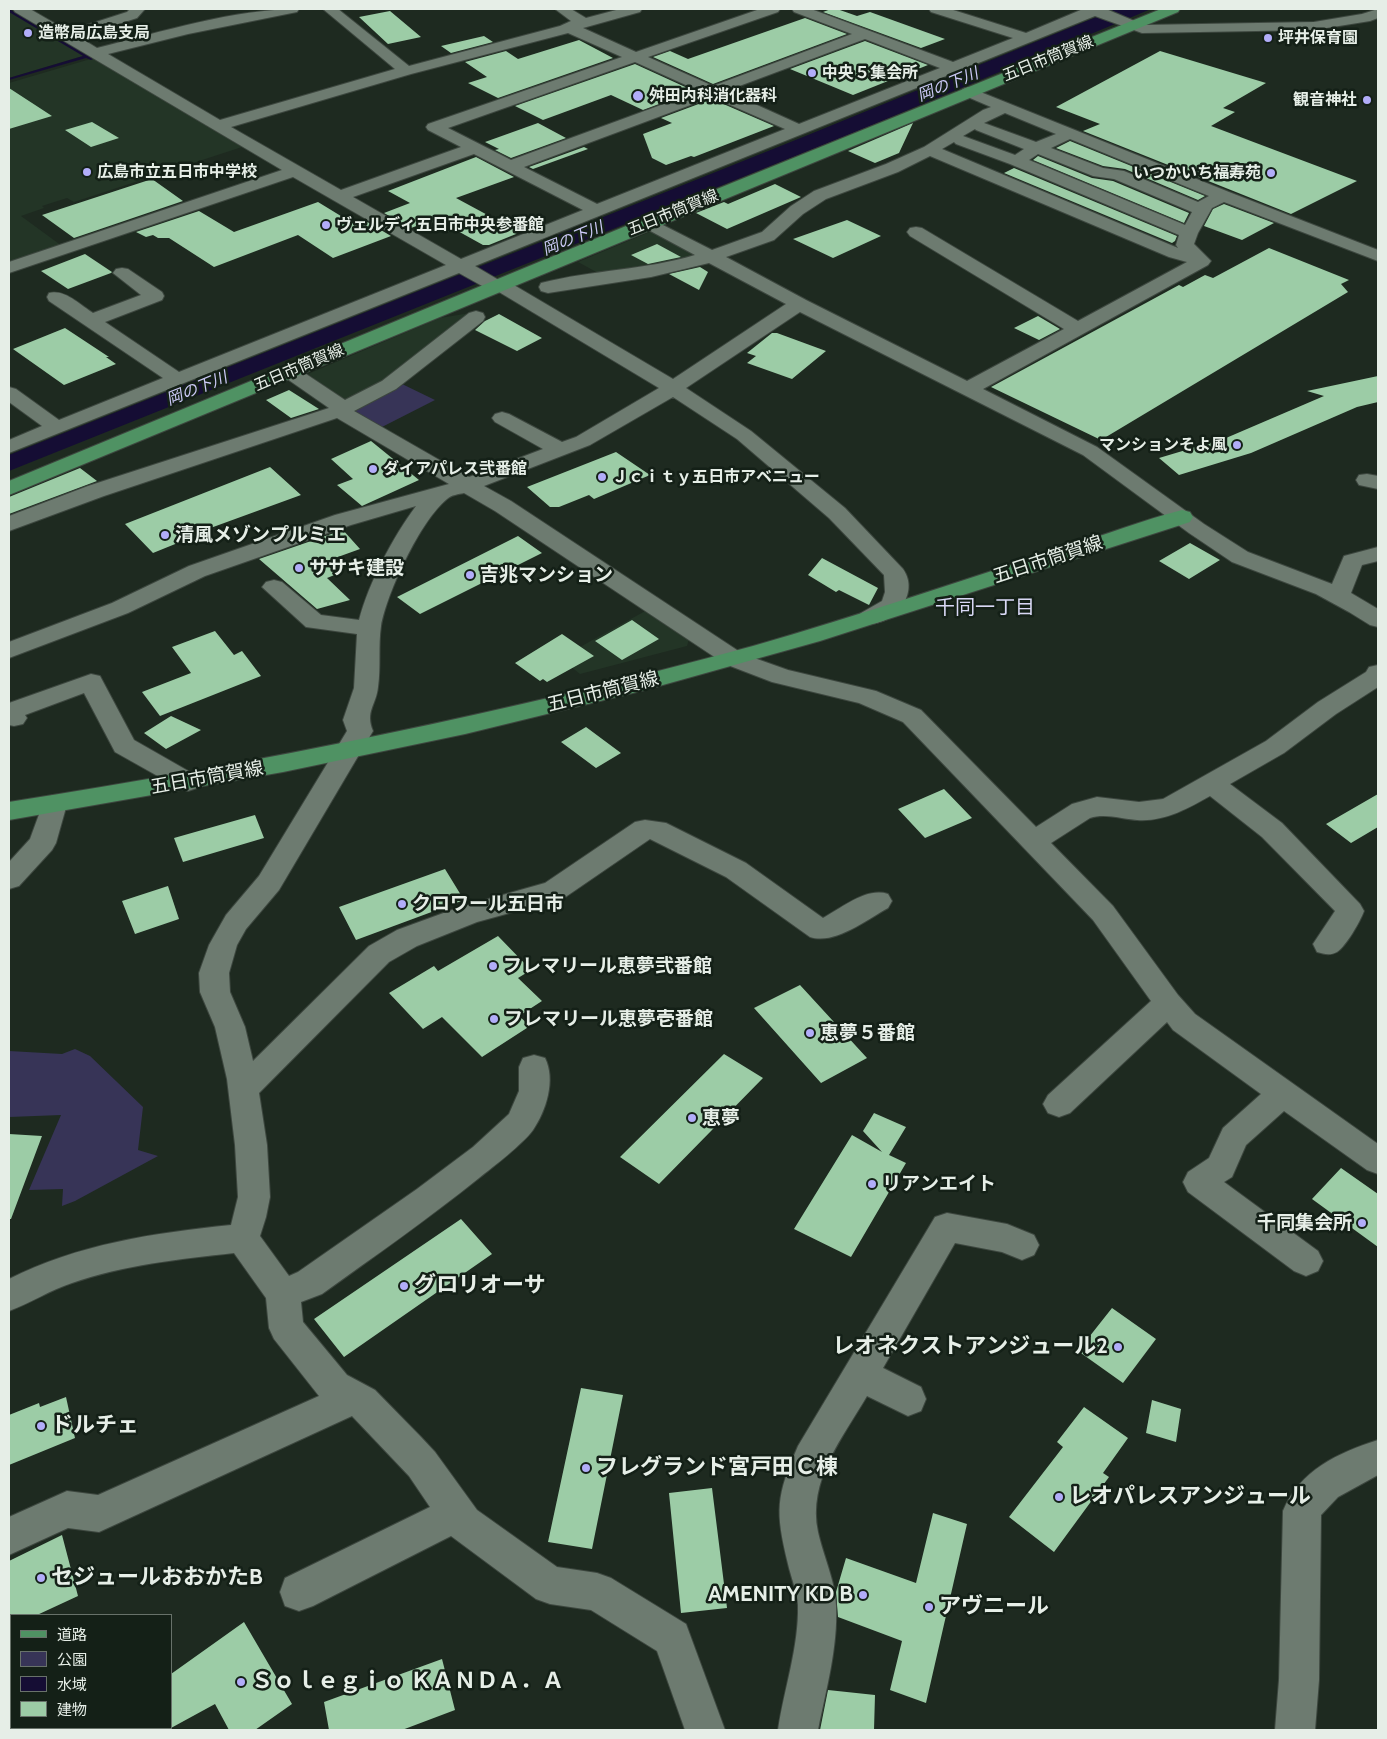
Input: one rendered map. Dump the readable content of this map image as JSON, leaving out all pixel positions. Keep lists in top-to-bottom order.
{
  "streets": {
    "main road": ["五日市筒賀線"]
  },
  "districts": ["千同一丁目"],
  "water": ["岡の下川"],
  "places": [
    "造幣局広島支局",
    "坪井保育園",
    "中央５集会所",
    "舛田内科消化器科",
    "観音神社",
    "広島市立五日市中学校",
    "いつかいち福寿苑",
    "ヴェルディ五日市中央参番館",
    "マンションそよ風",
    "ダイアパレス弐番館",
    "Ｊｃｉｔｙ五日市アベニュー",
    "清風メゾンプルミエ",
    "ササキ建設",
    "吉兆マンション",
    "クロワール五日市",
    "フレマリール恵夢弐番館",
    "フレマリール恵夢壱番館",
    "恵夢５番館",
    "恵夢",
    "リアンエイト",
    "千同集会所",
    "グロリオーサ",
    "レオネクストアンジュール2",
    "ドルチェ",
    "フレグランド宮戸田Ｃ棟",
    "レオパレスアンジュール",
    "セジュールおおかたB",
    "AMENITY KD B",
    "アヴニール",
    "Ｓｏｌｅｇｉｏ ＫＡＮＤＡ．Ａ"
  ],
  "legend": [
    "道路",
    "公園",
    "水域",
    "建物"
  ]
}
